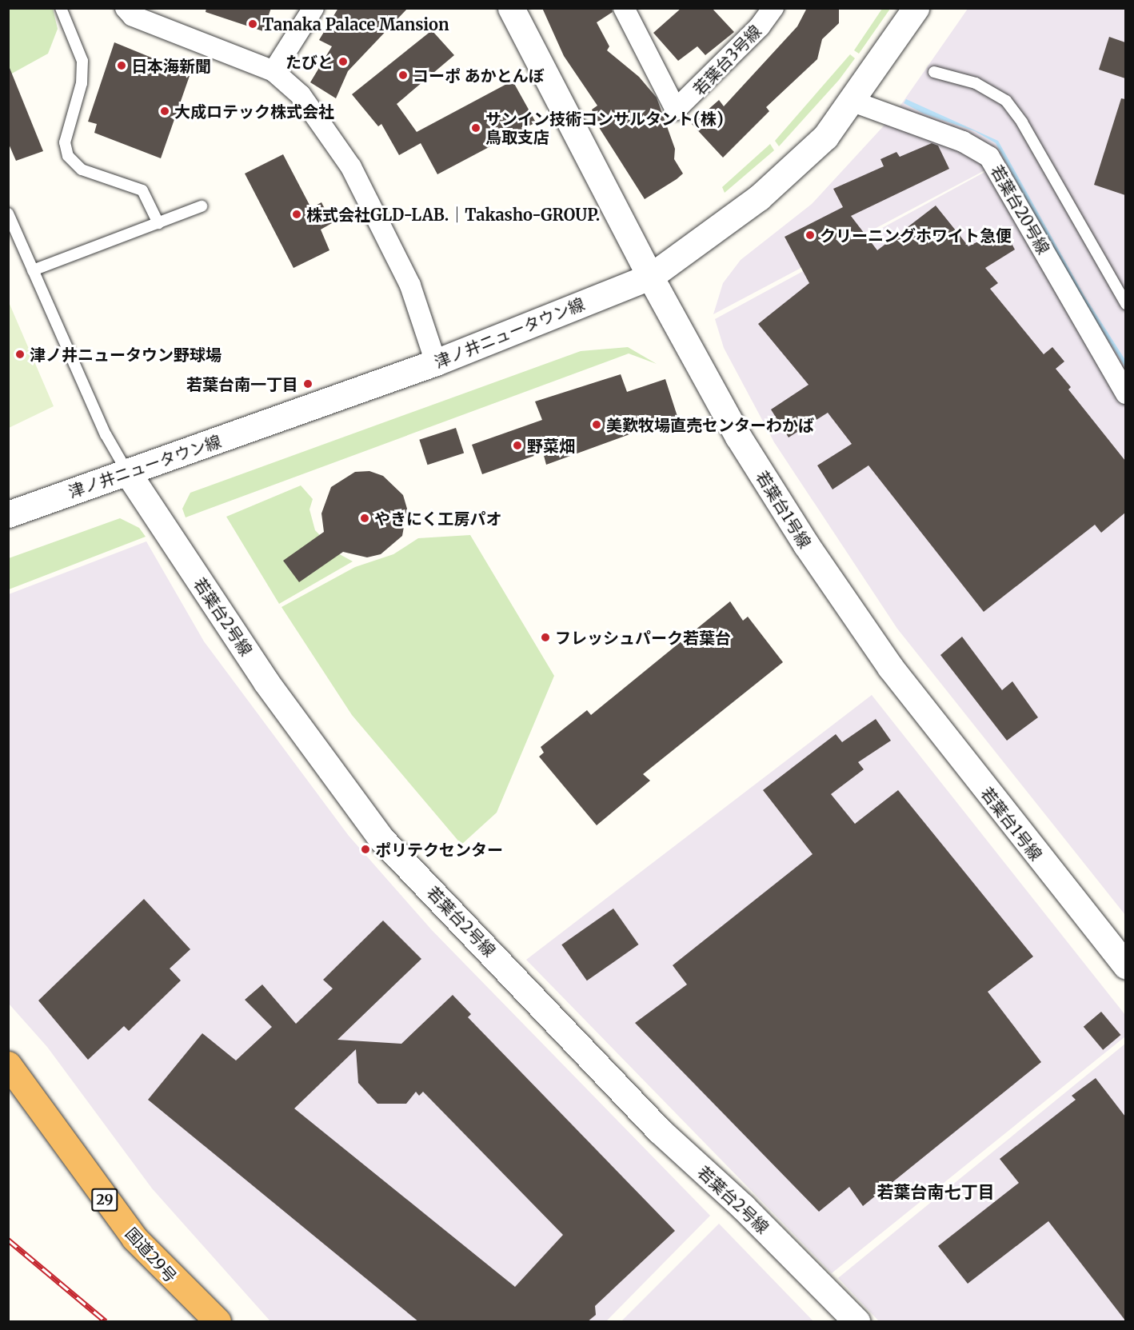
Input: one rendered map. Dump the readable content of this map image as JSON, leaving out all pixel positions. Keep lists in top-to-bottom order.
{
  "streets": {
    "highway": ["29", "国道29号"],
    "street": [
      "若葉台3号線",
      "若葉台20号線",
      "津ノ井ニュータウン線",
      "若葉台1号線",
      "若葉台2号線"
    ]
  },
  "crossings": [
    ["若葉台20号線", "津ノ井ニュータウン線"],
    ["津ノ井ニュータウン線", "若葉台1号線"],
    ["津ノ井ニュータウン線", "若葉台2号線"]
  ],
  "districts": ["若葉台南七丁目"],
  "places": [
    "Tanaka Palace Mansion",
    "たびと",
    "日本海新聞",
    "コーポ あかとんぼ",
    "大成ロテック株式会社",
    "サンイン技術コンサルタント(株) 鳥取支店",
    "株式会社GLD-LAB.｜Takasho-GROUP.",
    "クリーニングホワイト急便",
    "津ノ井ニュータウン野球場",
    "若葉台南一丁目",
    "美歎牧場直売センターわかば",
    "野菜畑",
    "やきにく工房パオ",
    "フレッシュパーク若葉台",
    "ポリテクセンター"
  ]
}
